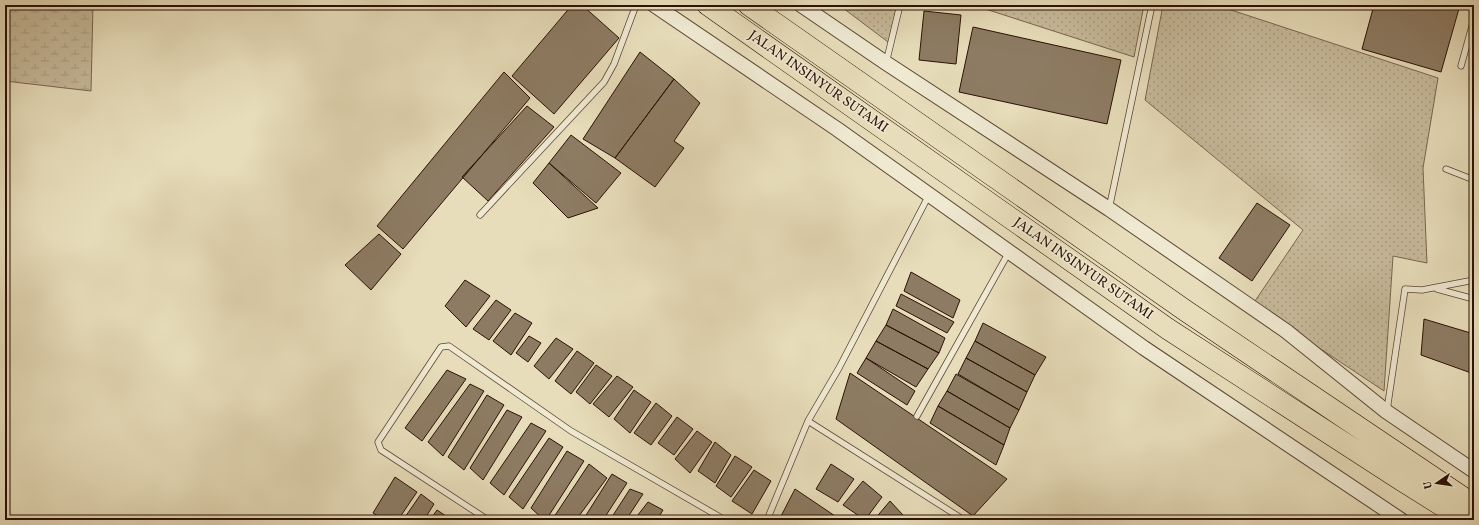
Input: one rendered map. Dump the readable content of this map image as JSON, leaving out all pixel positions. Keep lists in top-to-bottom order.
{
  "streets": {
    "highway": ["JALAN INSINYUR SUTAMI"]
  },
  "north": "left"
}
